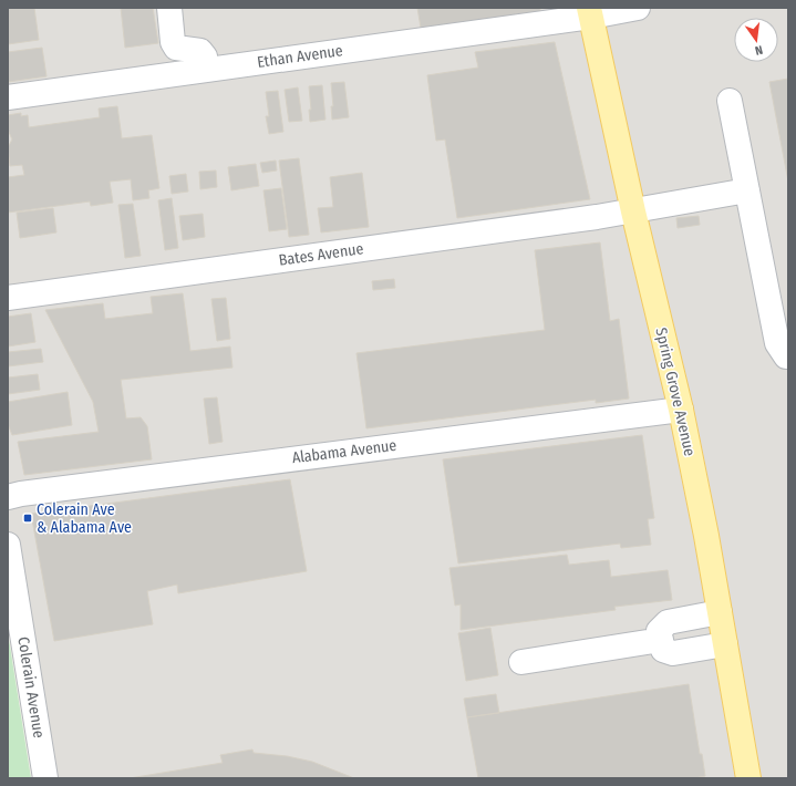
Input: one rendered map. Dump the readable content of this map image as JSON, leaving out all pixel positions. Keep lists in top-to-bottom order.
{
  "streets": {
    "main road": ["Spring Grove Avenue"],
    "street": [
      "Ethan Avenue",
      "Bates Avenue",
      "Alabama Avenue",
      "Colerain Avenue"
    ]
  },
  "crossings": [
    ["Ethan Avenue", "Spring Grove Avenue"],
    ["Bates Avenue", "Spring Grove Avenue"],
    ["Spring Grove Avenue", "Alabama Avenue"]
  ],
  "places": {
    "transit": ["Colerain Ave & Alabama Ave"]
  },
  "north": "bottom"
}
